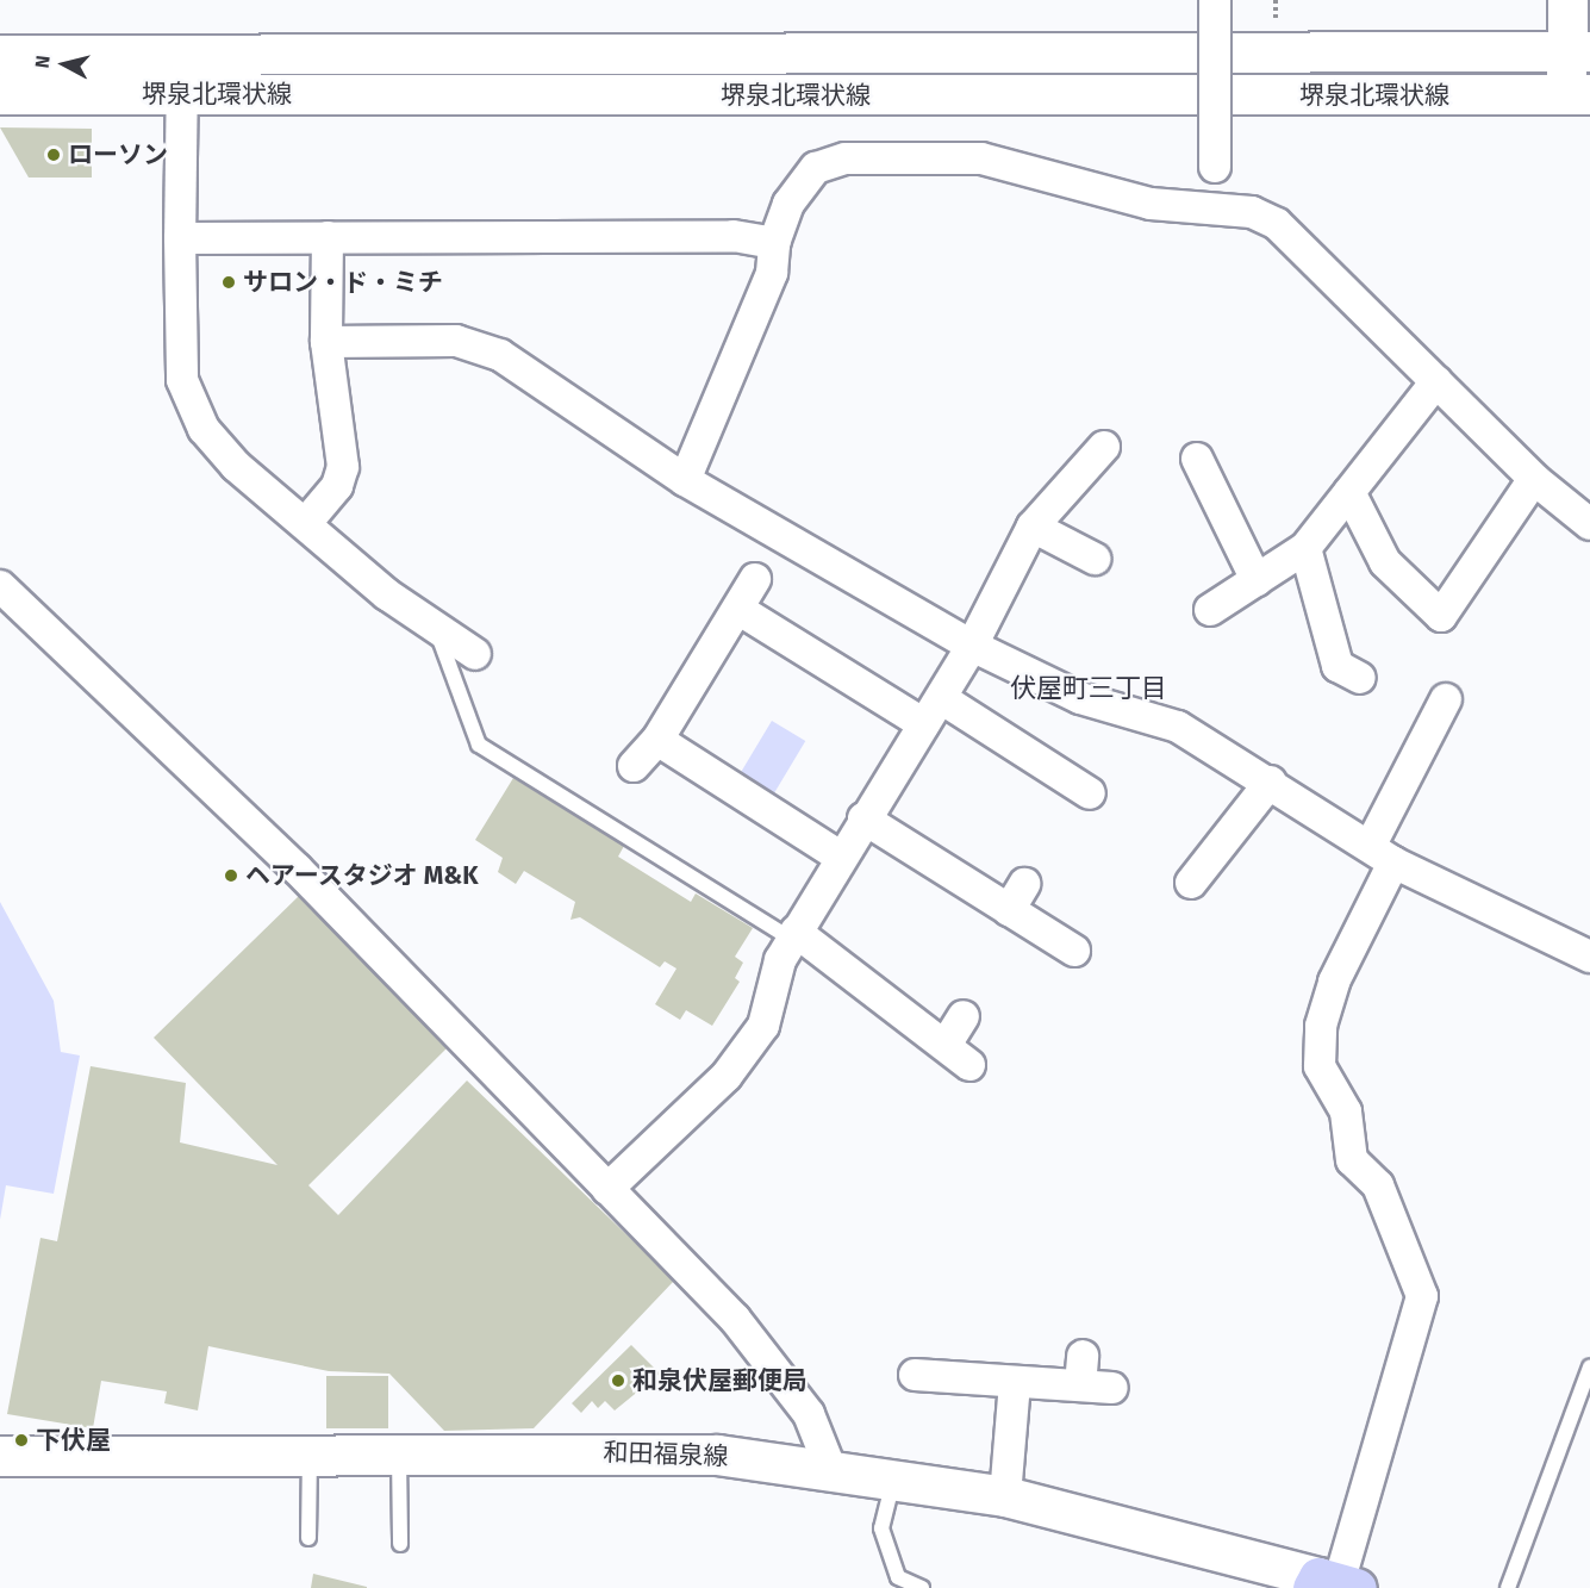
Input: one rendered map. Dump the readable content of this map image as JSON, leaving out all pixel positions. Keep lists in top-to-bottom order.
{
  "streets": {
    "main road": ["堺泉北環状線", "和田福泉線"]
  },
  "districts": ["伏屋町三丁目"],
  "places": [
    "ローソン",
    "サロン・ド・ミチ",
    "ヘアースタジオ M&K",
    "和泉伏屋郵便局",
    "下伏屋"
  ],
  "north": "left"
}
